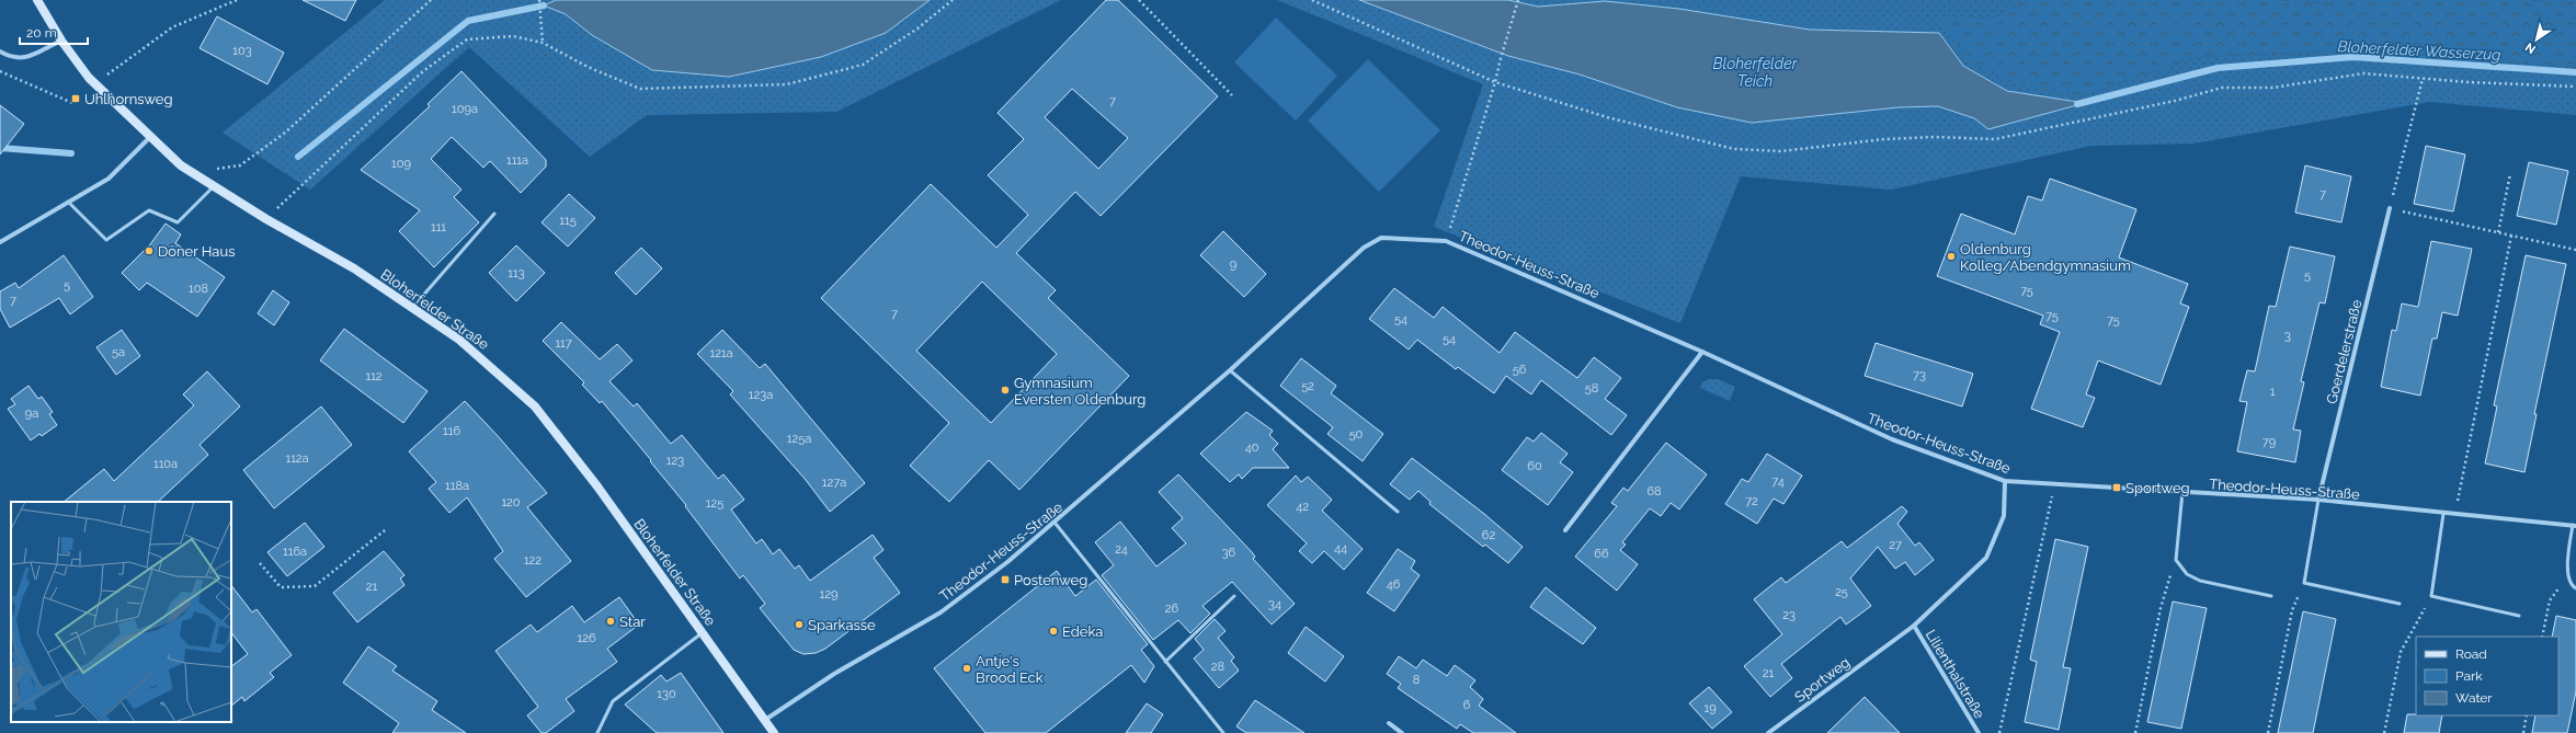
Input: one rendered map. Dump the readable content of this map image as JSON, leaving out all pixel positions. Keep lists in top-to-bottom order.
{
  "streets": {
    "street": [
      "Theodor-Heuss-Straße",
      "Bloherfelder Straße",
      "Goerdelerstraße",
      "Lilienthalstraße",
      "Sportweg"
    ]
  },
  "crossings": [
    ["Theodor-Heuss-Straße", "Bloherfelder Straße"],
    ["Theodor-Heuss-Straße", "Goerdelerstraße"],
    ["Theodor-Heuss-Straße", "Sportweg"],
    ["Lilienthalstraße", "Sportweg"]
  ],
  "water": ["Bloherfelder Wasserzug", "Bloherfelder Teich"],
  "places": {
    "transit": ["Uhlhornsweg", "Sportweg", "Postenweg"],
    "other": [
      "Döner Haus",
      "Oldenburg Kolleg/Abendgymnasium",
      "Gymnasium Eversten Oldenburg",
      "Star",
      "Sparkasse",
      "Edeka",
      "Antje's Brood Eck"
    ]
  },
  "house_numbers": [
    "103",
    "7",
    "109a",
    "111a",
    "109",
    "7",
    "115",
    "111",
    "9",
    "113",
    "5",
    "5",
    "108",
    "75",
    "7",
    "7",
    "75",
    "54",
    "75",
    "3",
    "54",
    "117",
    "5a",
    "121a",
    "56",
    "73",
    "112",
    "52",
    "58",
    "1",
    "123a",
    "9a",
    "116",
    "50",
    "125a",
    "79",
    "40",
    "112a",
    "123",
    "110a",
    "60",
    "74",
    "127a",
    "118a",
    "68",
    "72",
    "120",
    "125",
    "42",
    "62",
    "27",
    "44",
    "24",
    "116a",
    "36",
    "66",
    "122",
    "46",
    "21",
    "25",
    "129",
    "34",
    "26",
    "23",
    "126",
    "28",
    "21",
    "8",
    "130",
    "6",
    "19"
  ],
  "legend": ["Road", "Park", "Water"],
  "scale_bar": "20 m",
  "north": "bottom left"
}
